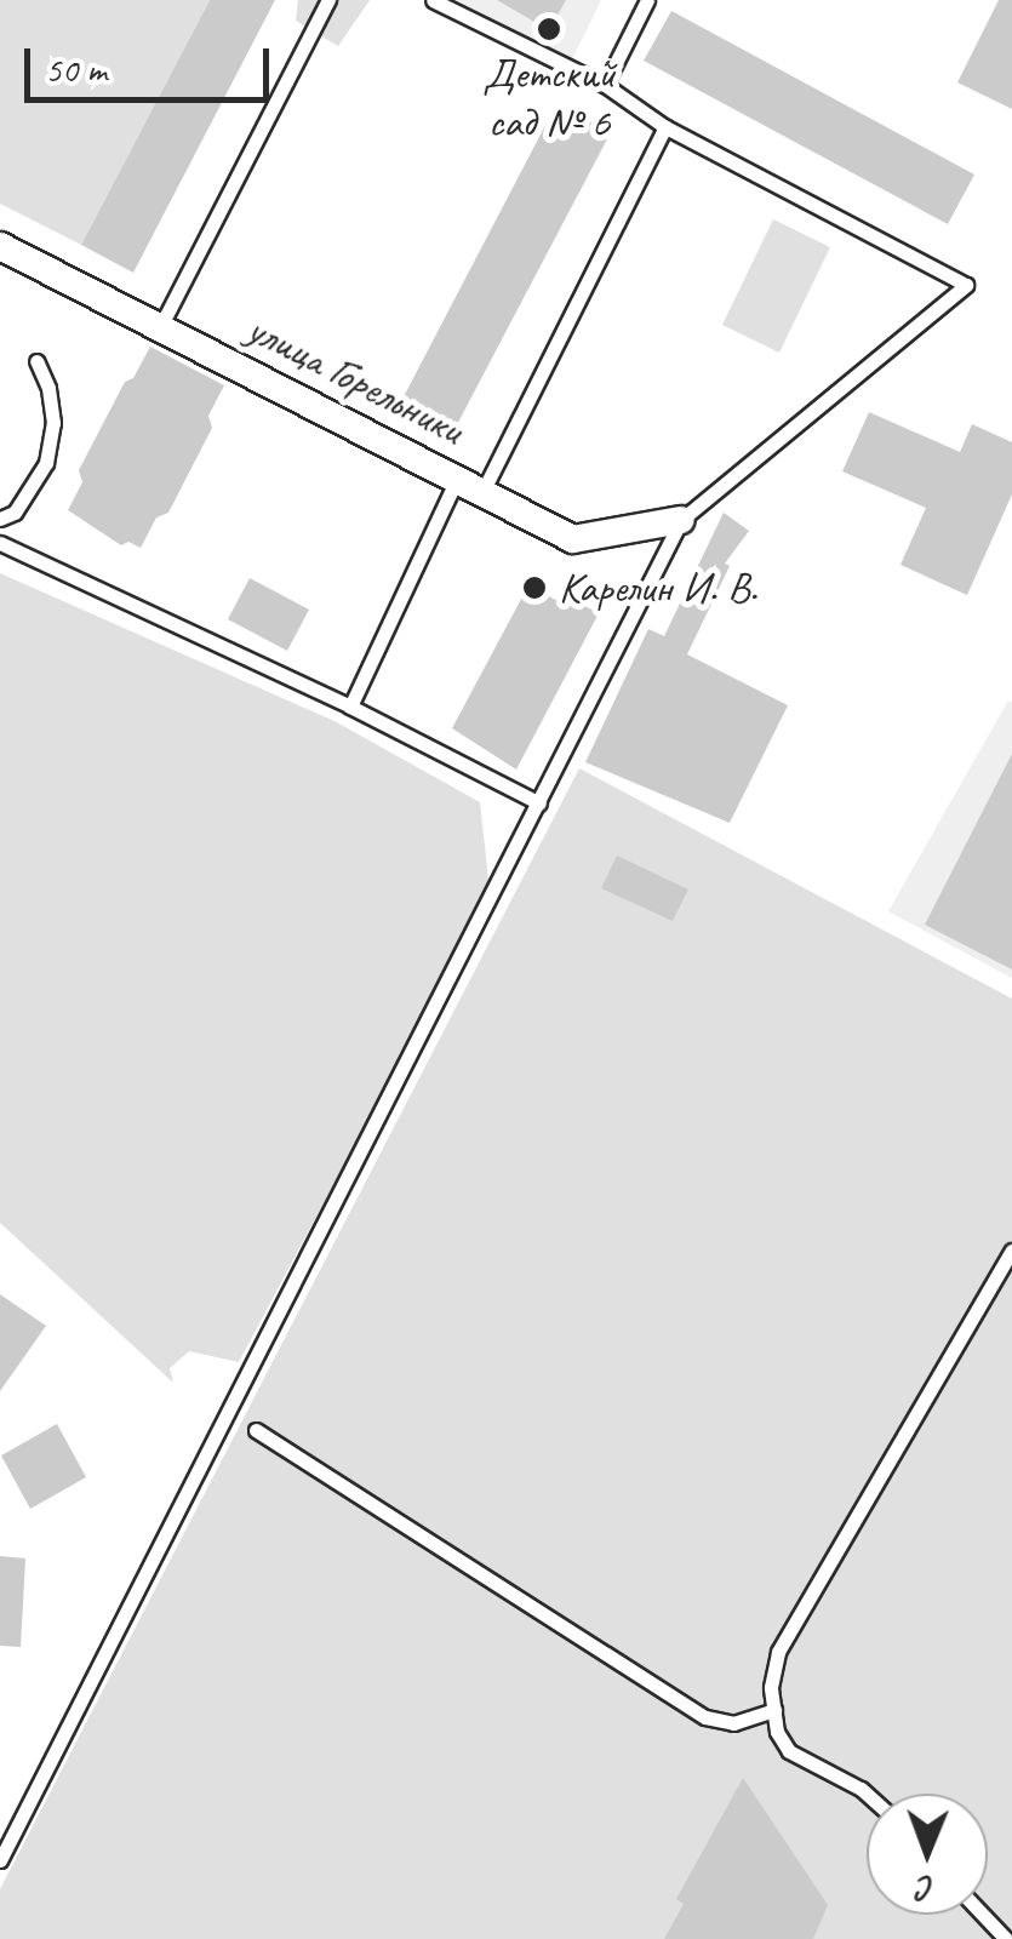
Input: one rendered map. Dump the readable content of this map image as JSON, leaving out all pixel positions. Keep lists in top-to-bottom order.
{
  "streets": {
    "street": ["улица Горельники"]
  },
  "places": ["Детский сад № 6", "Карелин И. В."],
  "scale_bar": "50 m",
  "north": "bottom"
}
